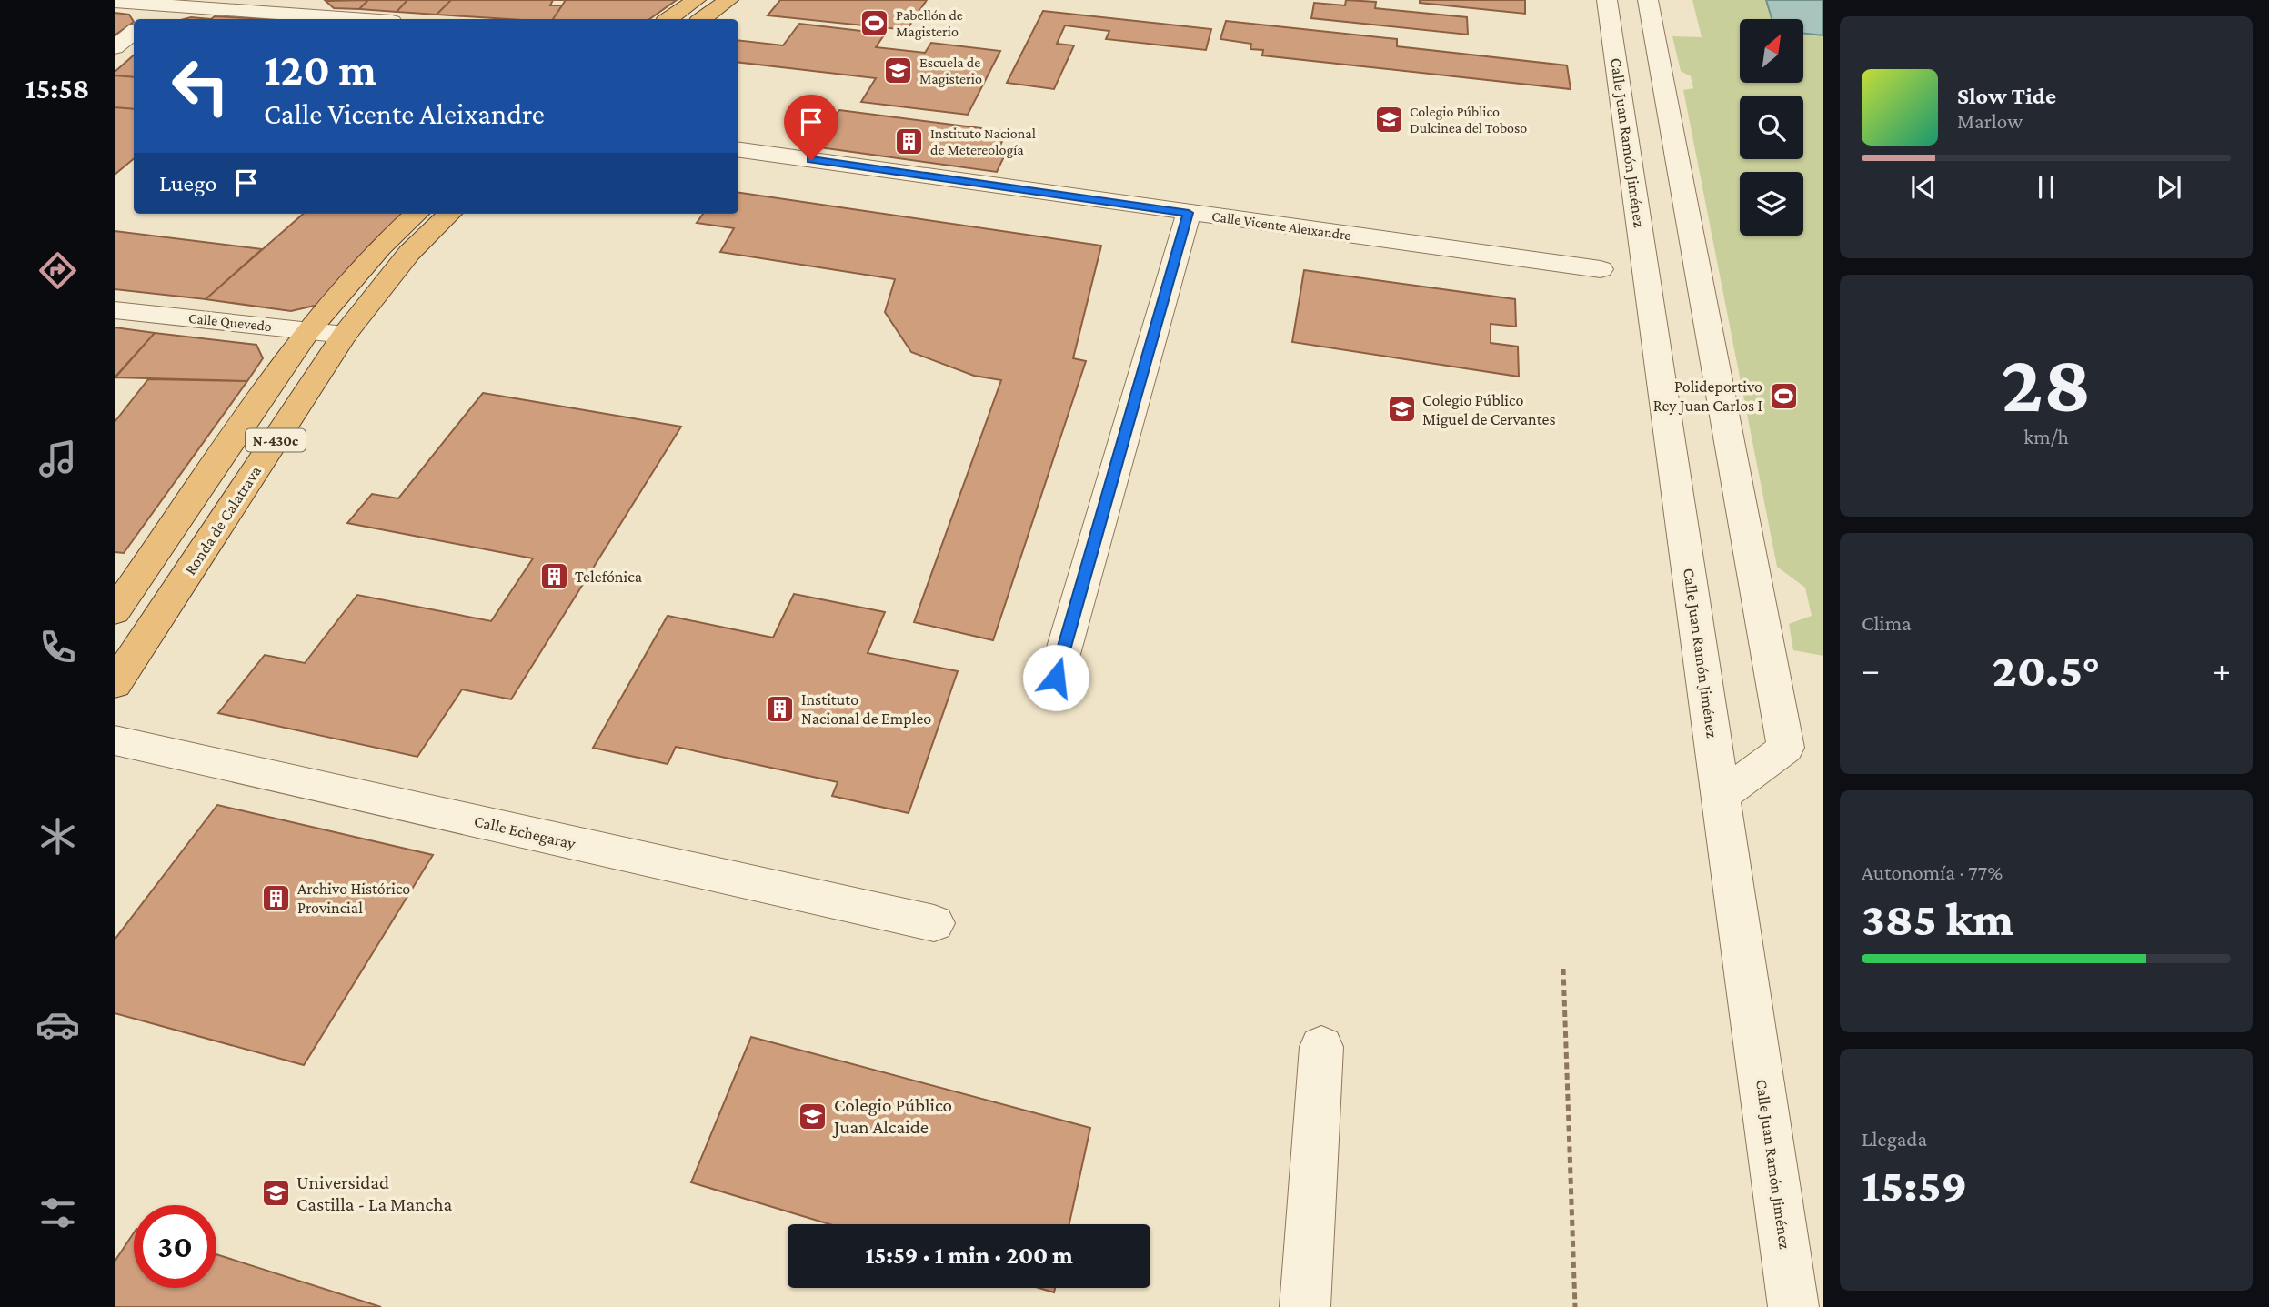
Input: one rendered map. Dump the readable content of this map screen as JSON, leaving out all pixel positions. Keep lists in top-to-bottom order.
{
  "streets": {
    "highway": ["N-430c", "Ronda de Calatrava"],
    "street": [
      "Calle Juan Ramón Jiménez",
      "Calle Vicente Aleixandre",
      "Calle Quevedo",
      "Calle Echegaray"
    ]
  },
  "crossings": [
    ["Calle Quevedo", "N-430c"],
    ["Calle Quevedo", "Ronda de Calatrava"]
  ],
  "places": {
    "sports": ["Pabellón de Magisterio", "Polideportivo Rey Juan Carlos I"],
    "school or university": [
      "Escuela de Magisterio",
      "Colegio Público Dulcinea del Toboso",
      "Colegio Público Miguel de Cervantes",
      "Colegio Público Juan Alcaide",
      "Universidad Castilla - La Mancha"
    ],
    "building": [
      "Instituto Nacional de Metereología",
      "Telefónica",
      "Instituto Nacional de Empleo",
      "Archivo Histórico Provincial"
    ]
  },
  "north": "top right",
  "page": {
    "tabs": "15:58",
    "turn": ["120 m", "Calle Vicente Aleixandre"],
    "song": ["Slow Tide", "Marlow"],
    "then": "Luego",
    "tile": [
      ["28", "km/h"],
      "Clima",
      ["Autonomía · 77%", "385 km"],
      ["Llegada", "15:59"]
    ],
    "heat": ["−", "20.5°", "+"],
    "limit": "30",
    "trip": "15:59 · 1 min · 200 m"
  }
}
